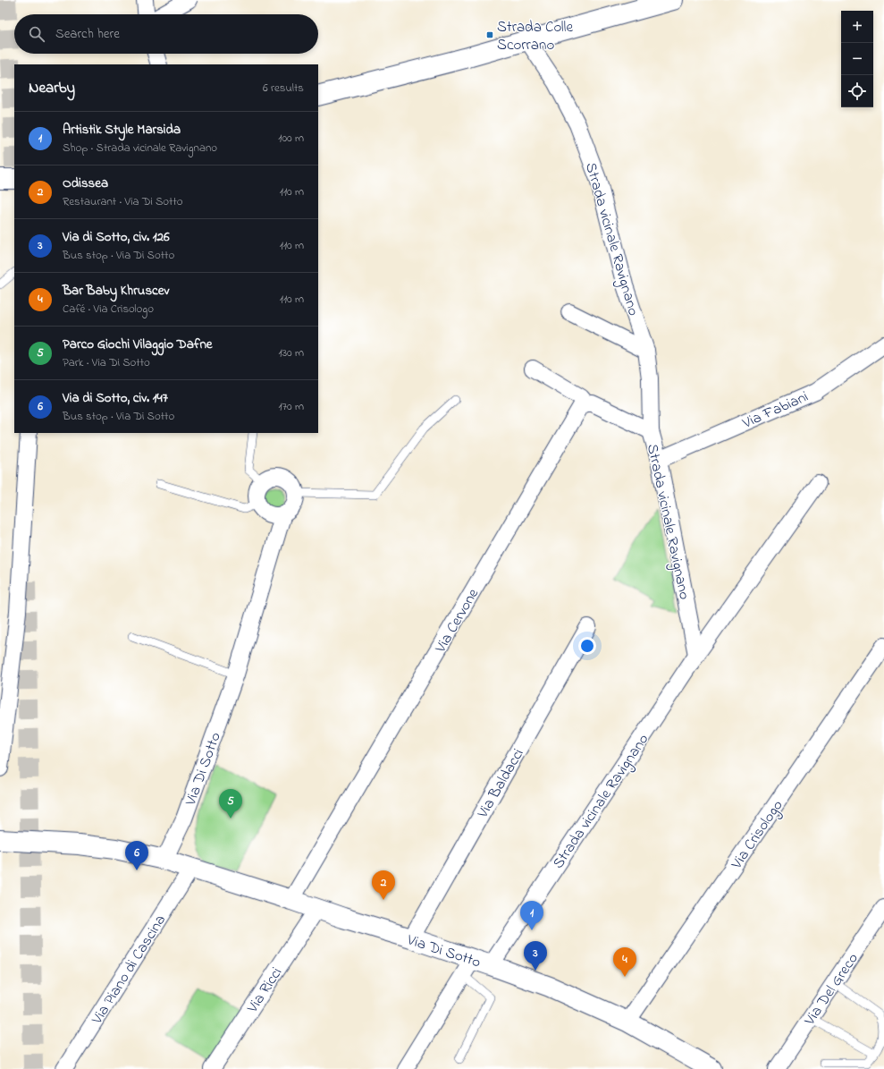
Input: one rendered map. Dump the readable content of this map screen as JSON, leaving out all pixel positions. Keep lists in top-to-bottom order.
{
  "streets": {
    "street": [
      "Strada vicinale Ravignano",
      "Via Fabiani",
      "Via Cervone",
      "Via Di Sotto",
      "Via Baldacci",
      "Via Crisologo",
      "Via Piano di Cascina",
      "Via Del Greco",
      "Via Ricci"
    ]
  },
  "crossings": [
    ["Strada vicinale Ravignano", "Via Fabiani"],
    ["Strada vicinale Ravignano", "Via Di Sotto"],
    ["Via Cervone", "Via Di Sotto"],
    ["Via Di Sotto", "Via Baldacci"],
    ["Via Di Sotto", "Via Crisologo"],
    ["Via Di Sotto", "Via Piano di Cascina"],
    ["Via Di Sotto", "Via Ricci"]
  ],
  "places": {
    "transit": ["Strada Colle Scorrano"]
  },
  "page": {
    "map_buttons": ["+", "−"],
    "search": "Search here",
    "heading": ["Nearby", "6 results"],
    "list": [
      {
        "mark": "1",
        "name": "Artistik Style Marsida",
        "note": "Shop · Strada vicinale Ravignano",
        "value": "100 m"
      },
      {
        "mark": "2",
        "name": "Odissea",
        "note": "Restaurant · Via Di Sotto",
        "value": "110 m"
      },
      {
        "mark": "3",
        "name": "Via di Sotto, civ. 126",
        "note": "Bus stop · Via Di Sotto",
        "value": "110 m"
      },
      {
        "mark": "4",
        "name": "Bar Baby Khruscev",
        "note": "Café · Via Crisologo",
        "value": "110 m"
      },
      {
        "mark": "5",
        "name": "Parco Giochi Vilaggio Dafne",
        "note": "Park · Via Di Sotto",
        "value": "130 m"
      },
      {
        "mark": "6",
        "name": "Via di Sotto, civ. 147",
        "note": "Bus stop · Via Di Sotto",
        "value": "170 m"
      }
    ],
    "pins": [
      "5",
      "6",
      "2",
      "1",
      "3",
      "4"
    ]
  }
}
